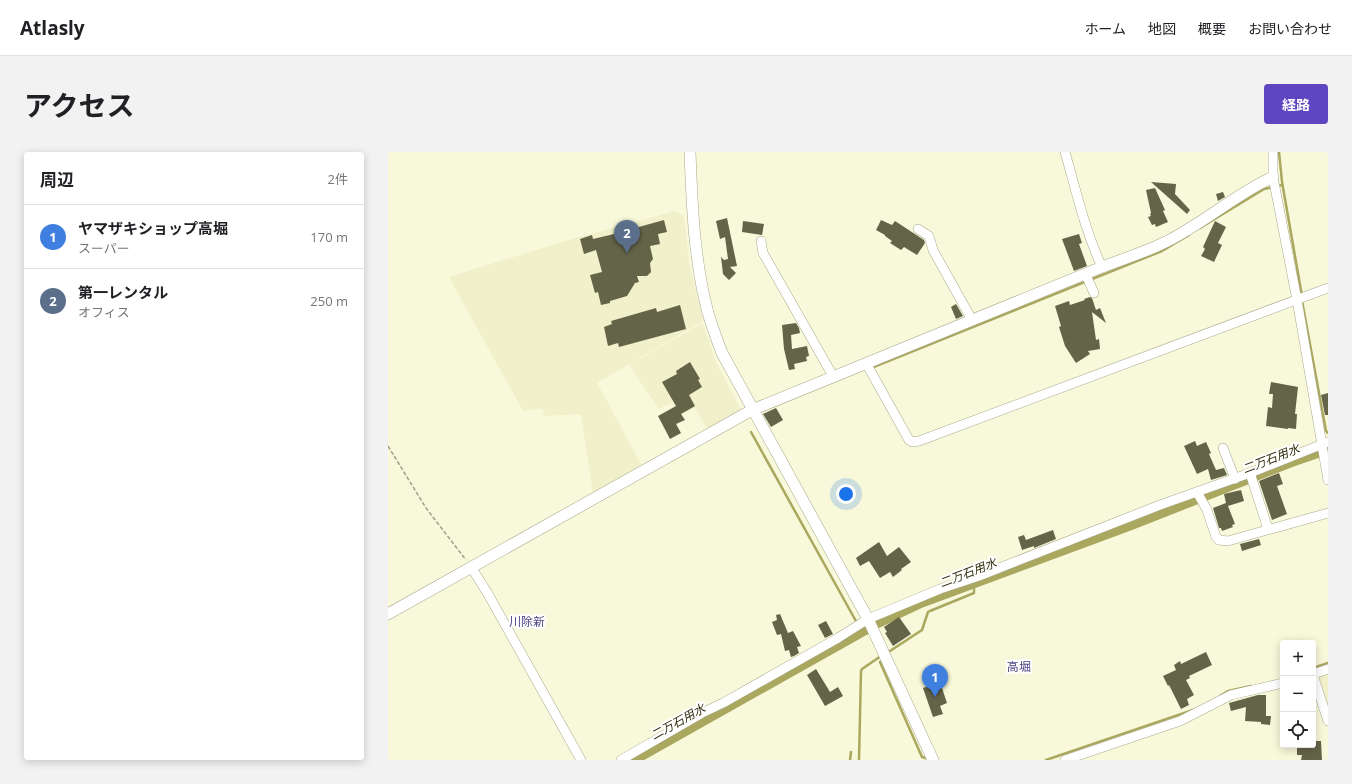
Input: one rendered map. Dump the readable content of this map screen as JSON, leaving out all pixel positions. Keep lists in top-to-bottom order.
{
  "districts": ["川除新", "高堀"],
  "water": ["二万石用水"],
  "page": {
    "header": "Atlasly",
    "nav": [
      "ホーム",
      "地図",
      "概要",
      "お問い合わせ"
    ],
    "title": "アクセス",
    "buttons": "経路",
    "heading": ["周辺", "2件"],
    "list": [
      {
        "mark": "1",
        "name": "ヤマザキショップ高堀",
        "note": "スーパー",
        "value": "170 m"
      },
      {
        "mark": "2",
        "name": "第一レンタル",
        "note": "オフィス",
        "value": "250 m"
      }
    ],
    "pins": ["2", "1"],
    "map_buttons": ["+", "−"]
  }
}
